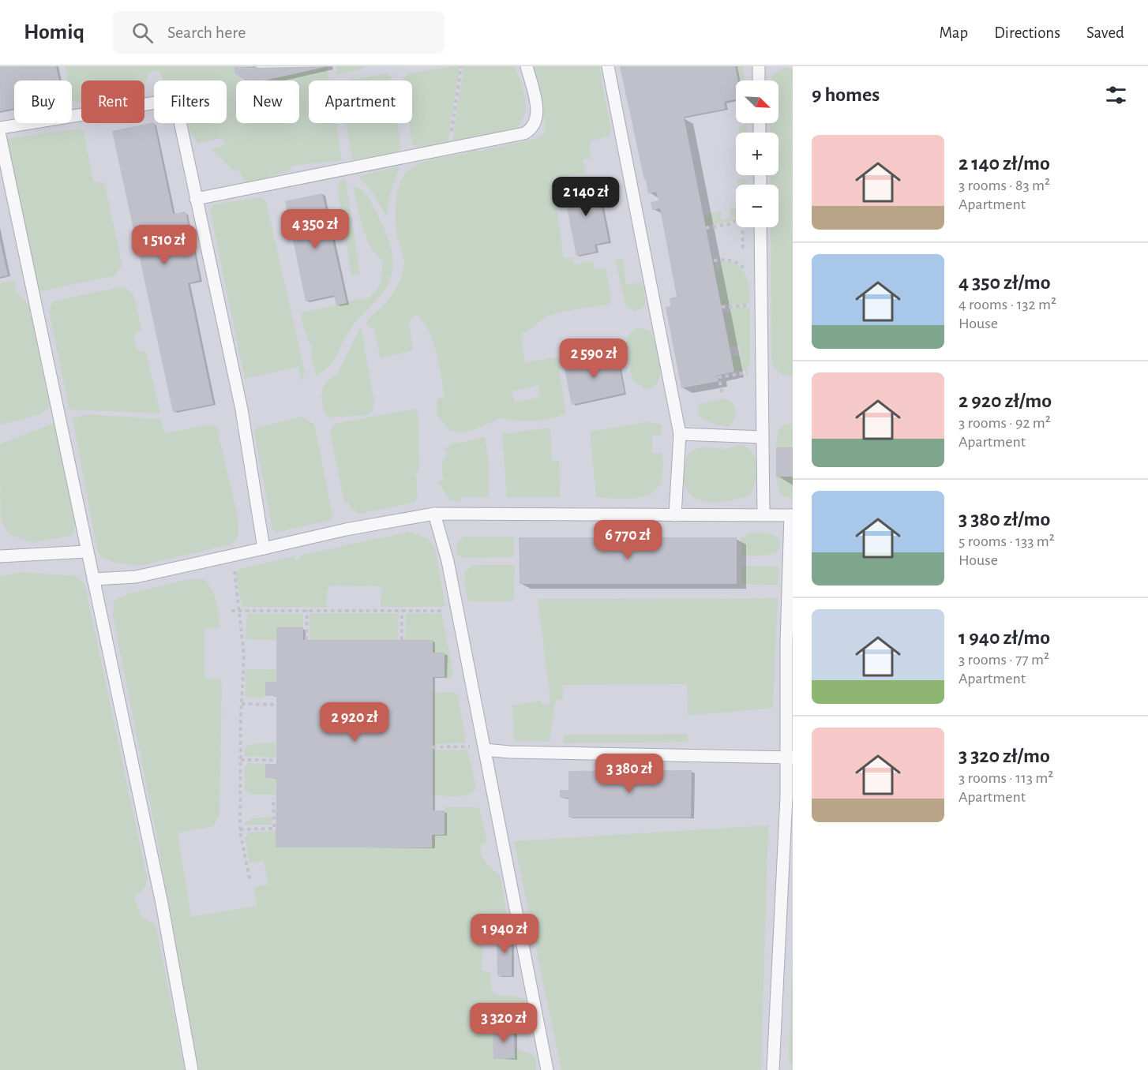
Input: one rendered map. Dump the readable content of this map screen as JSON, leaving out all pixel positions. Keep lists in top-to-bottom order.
{
  "north": "bottom right",
  "page": {
    "header": "Homiq",
    "search": "Search here",
    "nav": ["Map", "Directions", "Saved"],
    "heading": "9 homes",
    "map_buttons": ["+", "−"],
    "chip": [
      "Buy",
      "Rent",
      "Filters",
      "New",
      "Apartment"
    ],
    "list": [
      {
        "name": "2 140 zł/mo",
        "note": "3 rooms · 83 m² · Apartment"
      },
      {
        "name": "4 350 zł/mo",
        "note": "4 rooms · 132 m² · House"
      },
      {
        "name": "2 920 zł/mo",
        "note": "3 rooms · 92 m² · Apartment"
      },
      {
        "name": "3 380 zł/mo",
        "note": "5 rooms · 133 m² · House"
      },
      {
        "name": "1 940 zł/mo",
        "note": "3 rooms · 77 m² · Apartment"
      },
      {
        "name": "3 320 zł/mo",
        "note": "3 rooms · 113 m² · Apartment"
      }
    ],
    "price": [
      "2 140 zł",
      "4 350 zł",
      "1 510 zł",
      "2 590 zł",
      "6 770 zł",
      "2 920 zł",
      "3 380 zł",
      "1 940 zł",
      "3 320 zł"
    ]
  }
}
